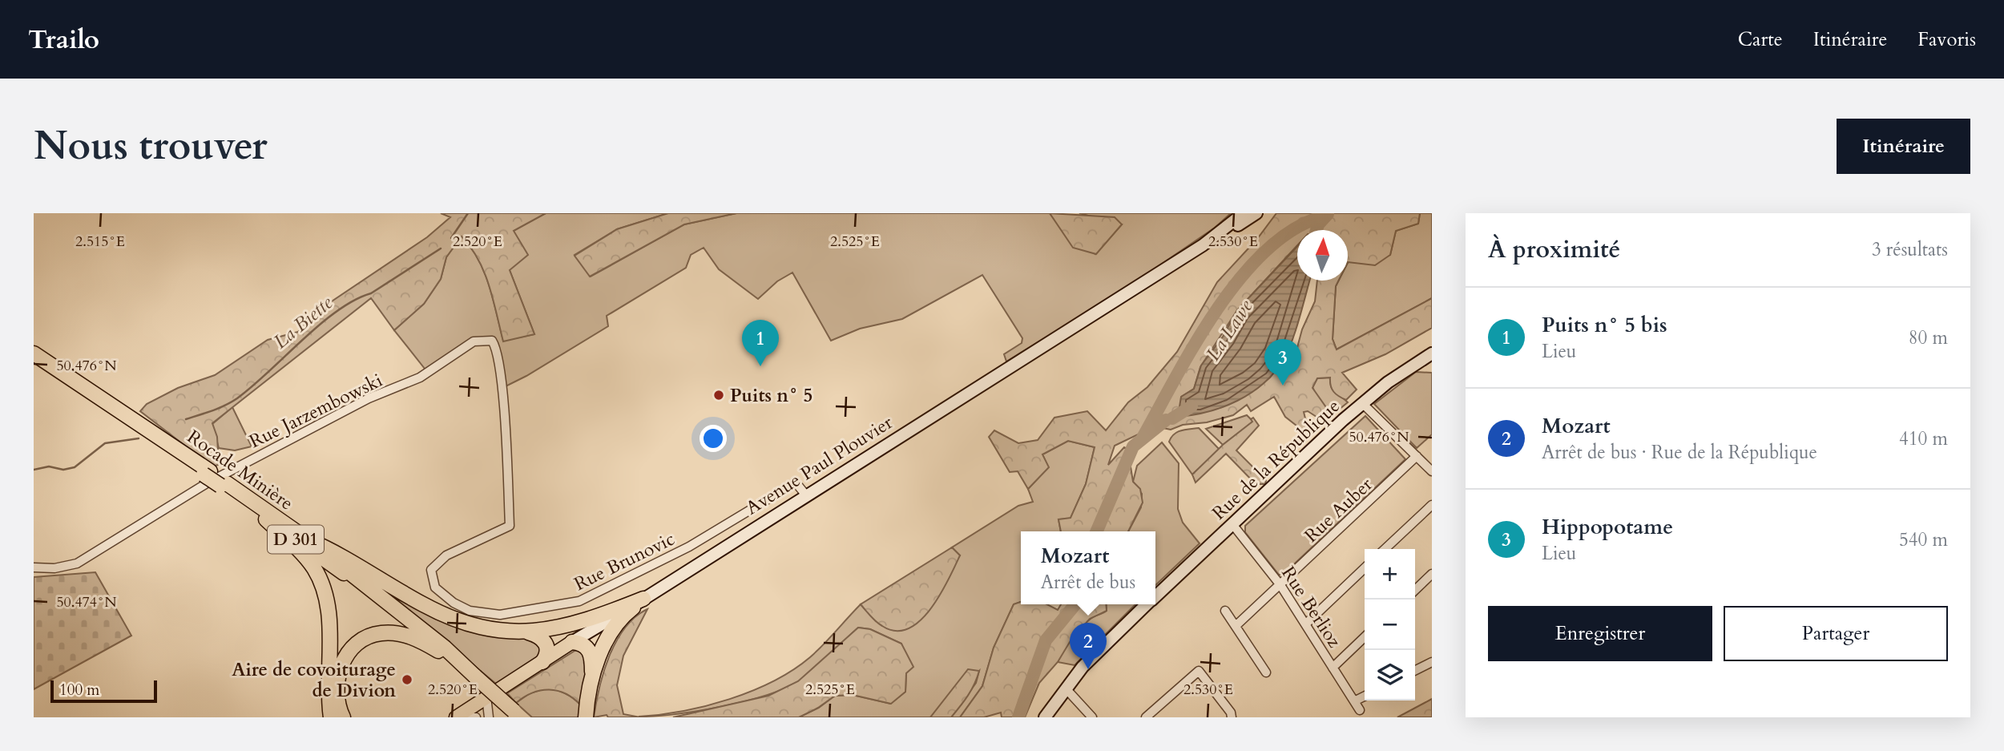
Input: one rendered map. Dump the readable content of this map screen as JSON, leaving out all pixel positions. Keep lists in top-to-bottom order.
{
  "streets": {
    "highway": ["Rocade Minière", "D 301"],
    "main road": ["Rue de la République", "Avenue Paul Plouvier"],
    "street": [
      "Rue Jarzembowski",
      "Rue Auber",
      "Rue Brunovic",
      "Rue Berlioz"
    ]
  },
  "crossings": [
    ["Rue Jarzembowski", "Rue Brunovic"],
    ["Rue de la République", "Rue Berlioz"],
    ["Avenue Paul Plouvier", "Rue Brunovic"],
    ["Rue Auber", "Rue Berlioz"]
  ],
  "water": ["La Biette", "La Lawe"],
  "places": ["Puits n° 5", "Aire de covoiturage de Divion"],
  "scale_bar": "100 m",
  "north": "top",
  "page": {
    "header": "Trailo",
    "nav": ["Carte", "Itinéraire", "Favoris"],
    "buttons": [
      "Itinéraire",
      ["Enregistrer", "Partager"]
    ],
    "title": "Nous trouver",
    "heading": ["À proximité", "3 résultats"],
    "list": [
      {
        "mark": "1",
        "name": "Puits n° 5 bis",
        "note": "Lieu",
        "value": "80 m"
      },
      {
        "mark": "2",
        "name": "Mozart",
        "note": "Arrêt de bus · Rue de la République",
        "value": "410 m"
      },
      {
        "mark": "3",
        "name": "Hippopotame",
        "note": "Lieu",
        "value": "540 m"
      }
    ],
    "pins": ["1", "3", "2"],
    "popup": ["Mozart", "Arrêt de bus"],
    "map_buttons": ["+", "−"],
    "scale": "100 m"
  },
  "coordinates": [
    "2.515°E",
    "2.520°E",
    "2.525°E",
    "2.530°E",
    "50.476°N",
    "50.474°N"
  ]
}
